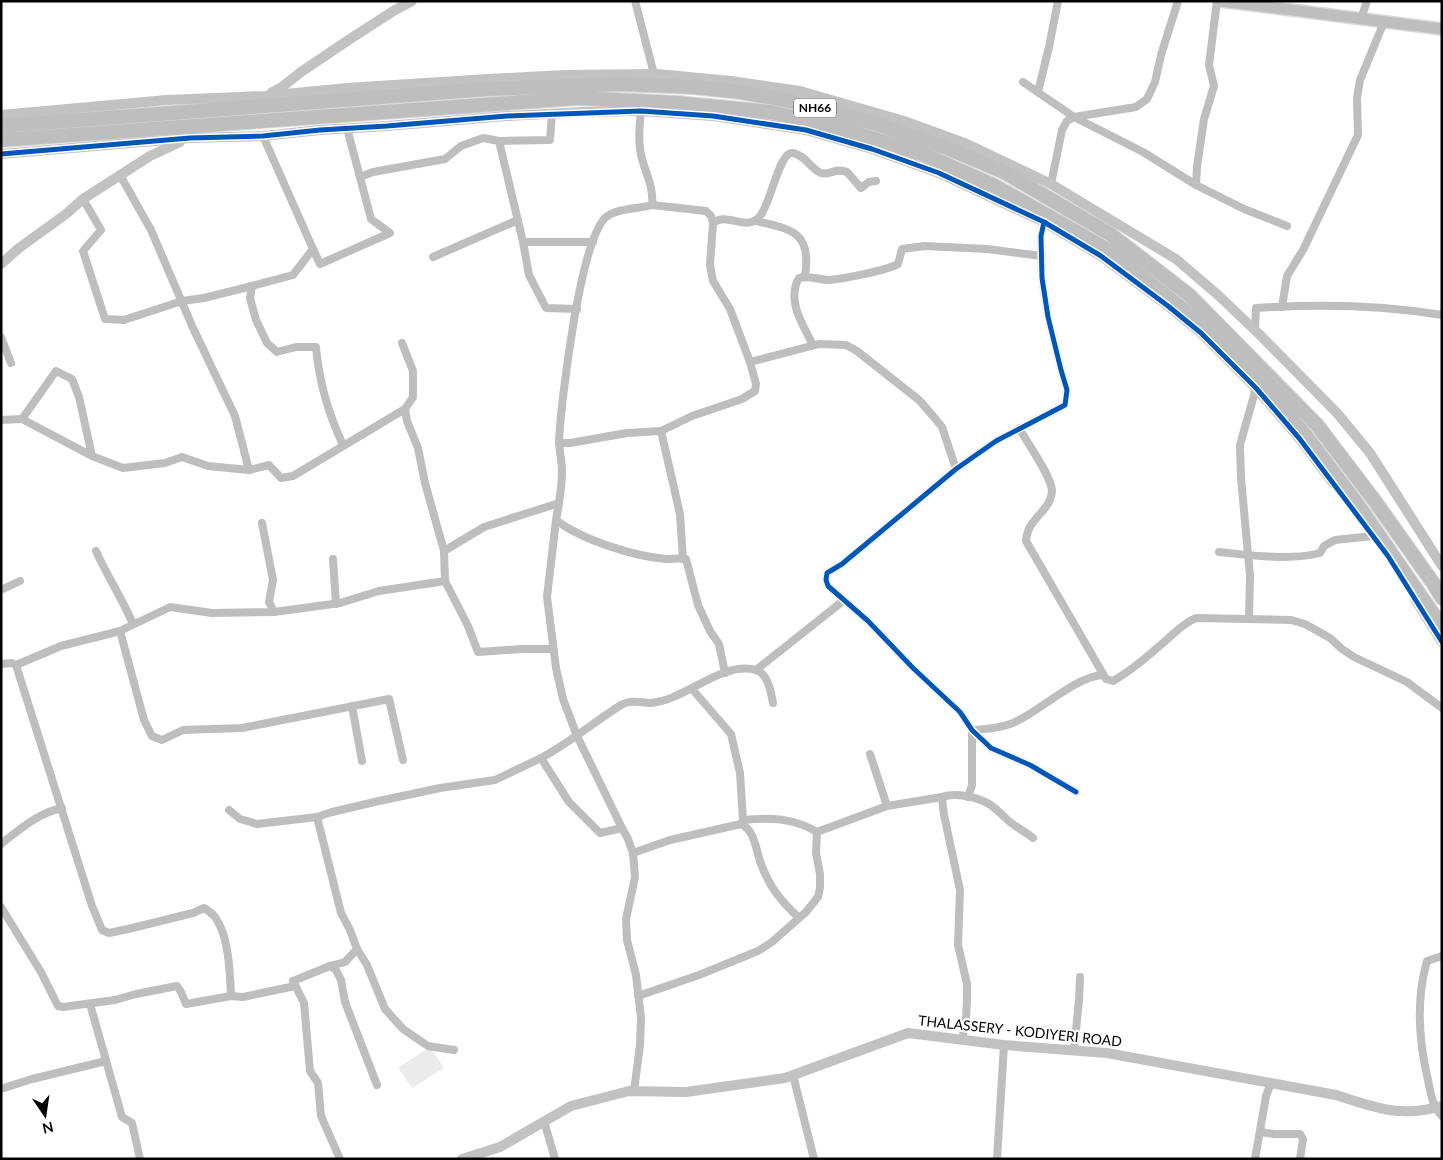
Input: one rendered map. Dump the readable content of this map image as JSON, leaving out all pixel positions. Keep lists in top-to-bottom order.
{
  "streets": {
    "highway": ["NH66"],
    "street": ["THALASSERY - KODIYERI ROAD"]
  },
  "north": "bottom"
}
